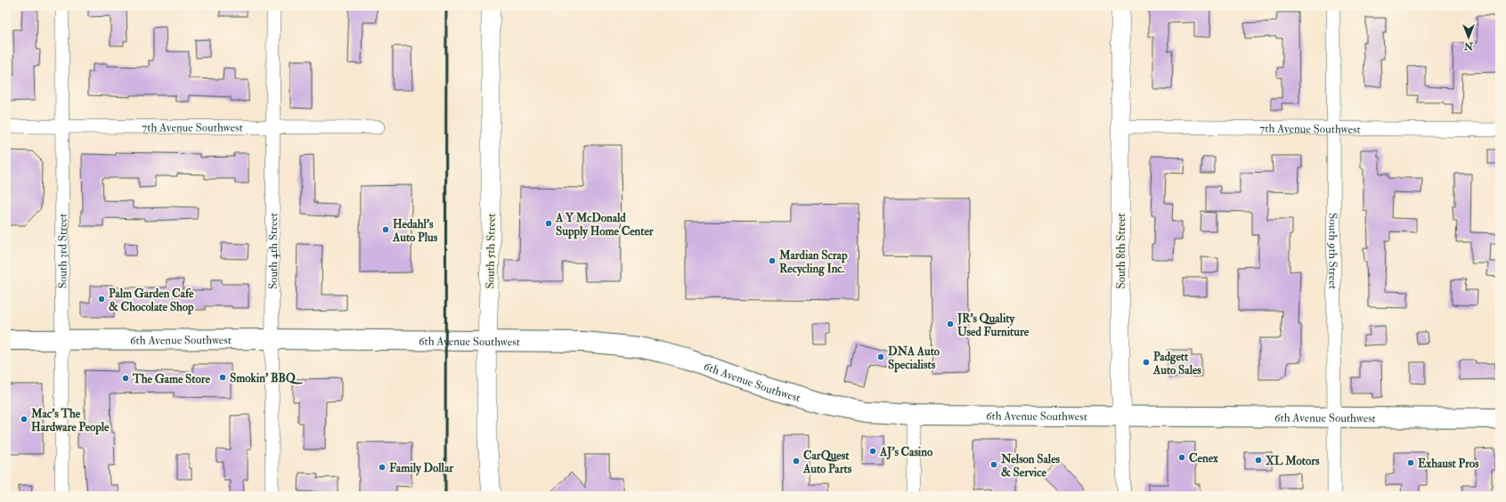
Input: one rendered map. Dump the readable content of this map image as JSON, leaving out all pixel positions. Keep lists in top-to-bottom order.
{
  "streets": {
    "highway": ["6th Avenue Southwest"],
    "street": [
      "7th Avenue Southwest",
      "South 3rd Street",
      "South 4th Street",
      "South 5th Street",
      "South 8th Street",
      "South 9th Street"
    ]
  },
  "crossings": [
    ["7th Avenue Southwest", "South 3rd Street"],
    ["7th Avenue Southwest", "South 4th Street"],
    ["7th Avenue Southwest", "South 8th Street"],
    ["7th Avenue Southwest", "South 9th Street"],
    ["South 3rd Street", "6th Avenue Southwest"],
    ["South 4th Street", "6th Avenue Southwest"],
    ["South 5th Street", "6th Avenue Southwest"],
    ["South 8th Street", "6th Avenue Southwest"],
    ["South 9th Street", "6th Avenue Southwest"]
  ],
  "places": [
    "A Y McDonald Supply Home Center",
    "Hedahl's Auto Plus",
    "Mardian Scrap Recycling Inc.",
    "Palm Garden Cafe & Chocolate Shop",
    "JR's Quality Used Furniture",
    "DNA Auto Specialists",
    "Padgett Auto Sales",
    "Smokin' BBQ",
    "The Game Store",
    "Mac's The Hardware People",
    "AJ's Casino",
    "Cenex",
    "XL Motors",
    "CarQuest Auto Parts",
    "Exhaust Pros",
    "Nelson Sales & Service",
    "Family Dollar"
  ],
  "north": "bottom"
}
